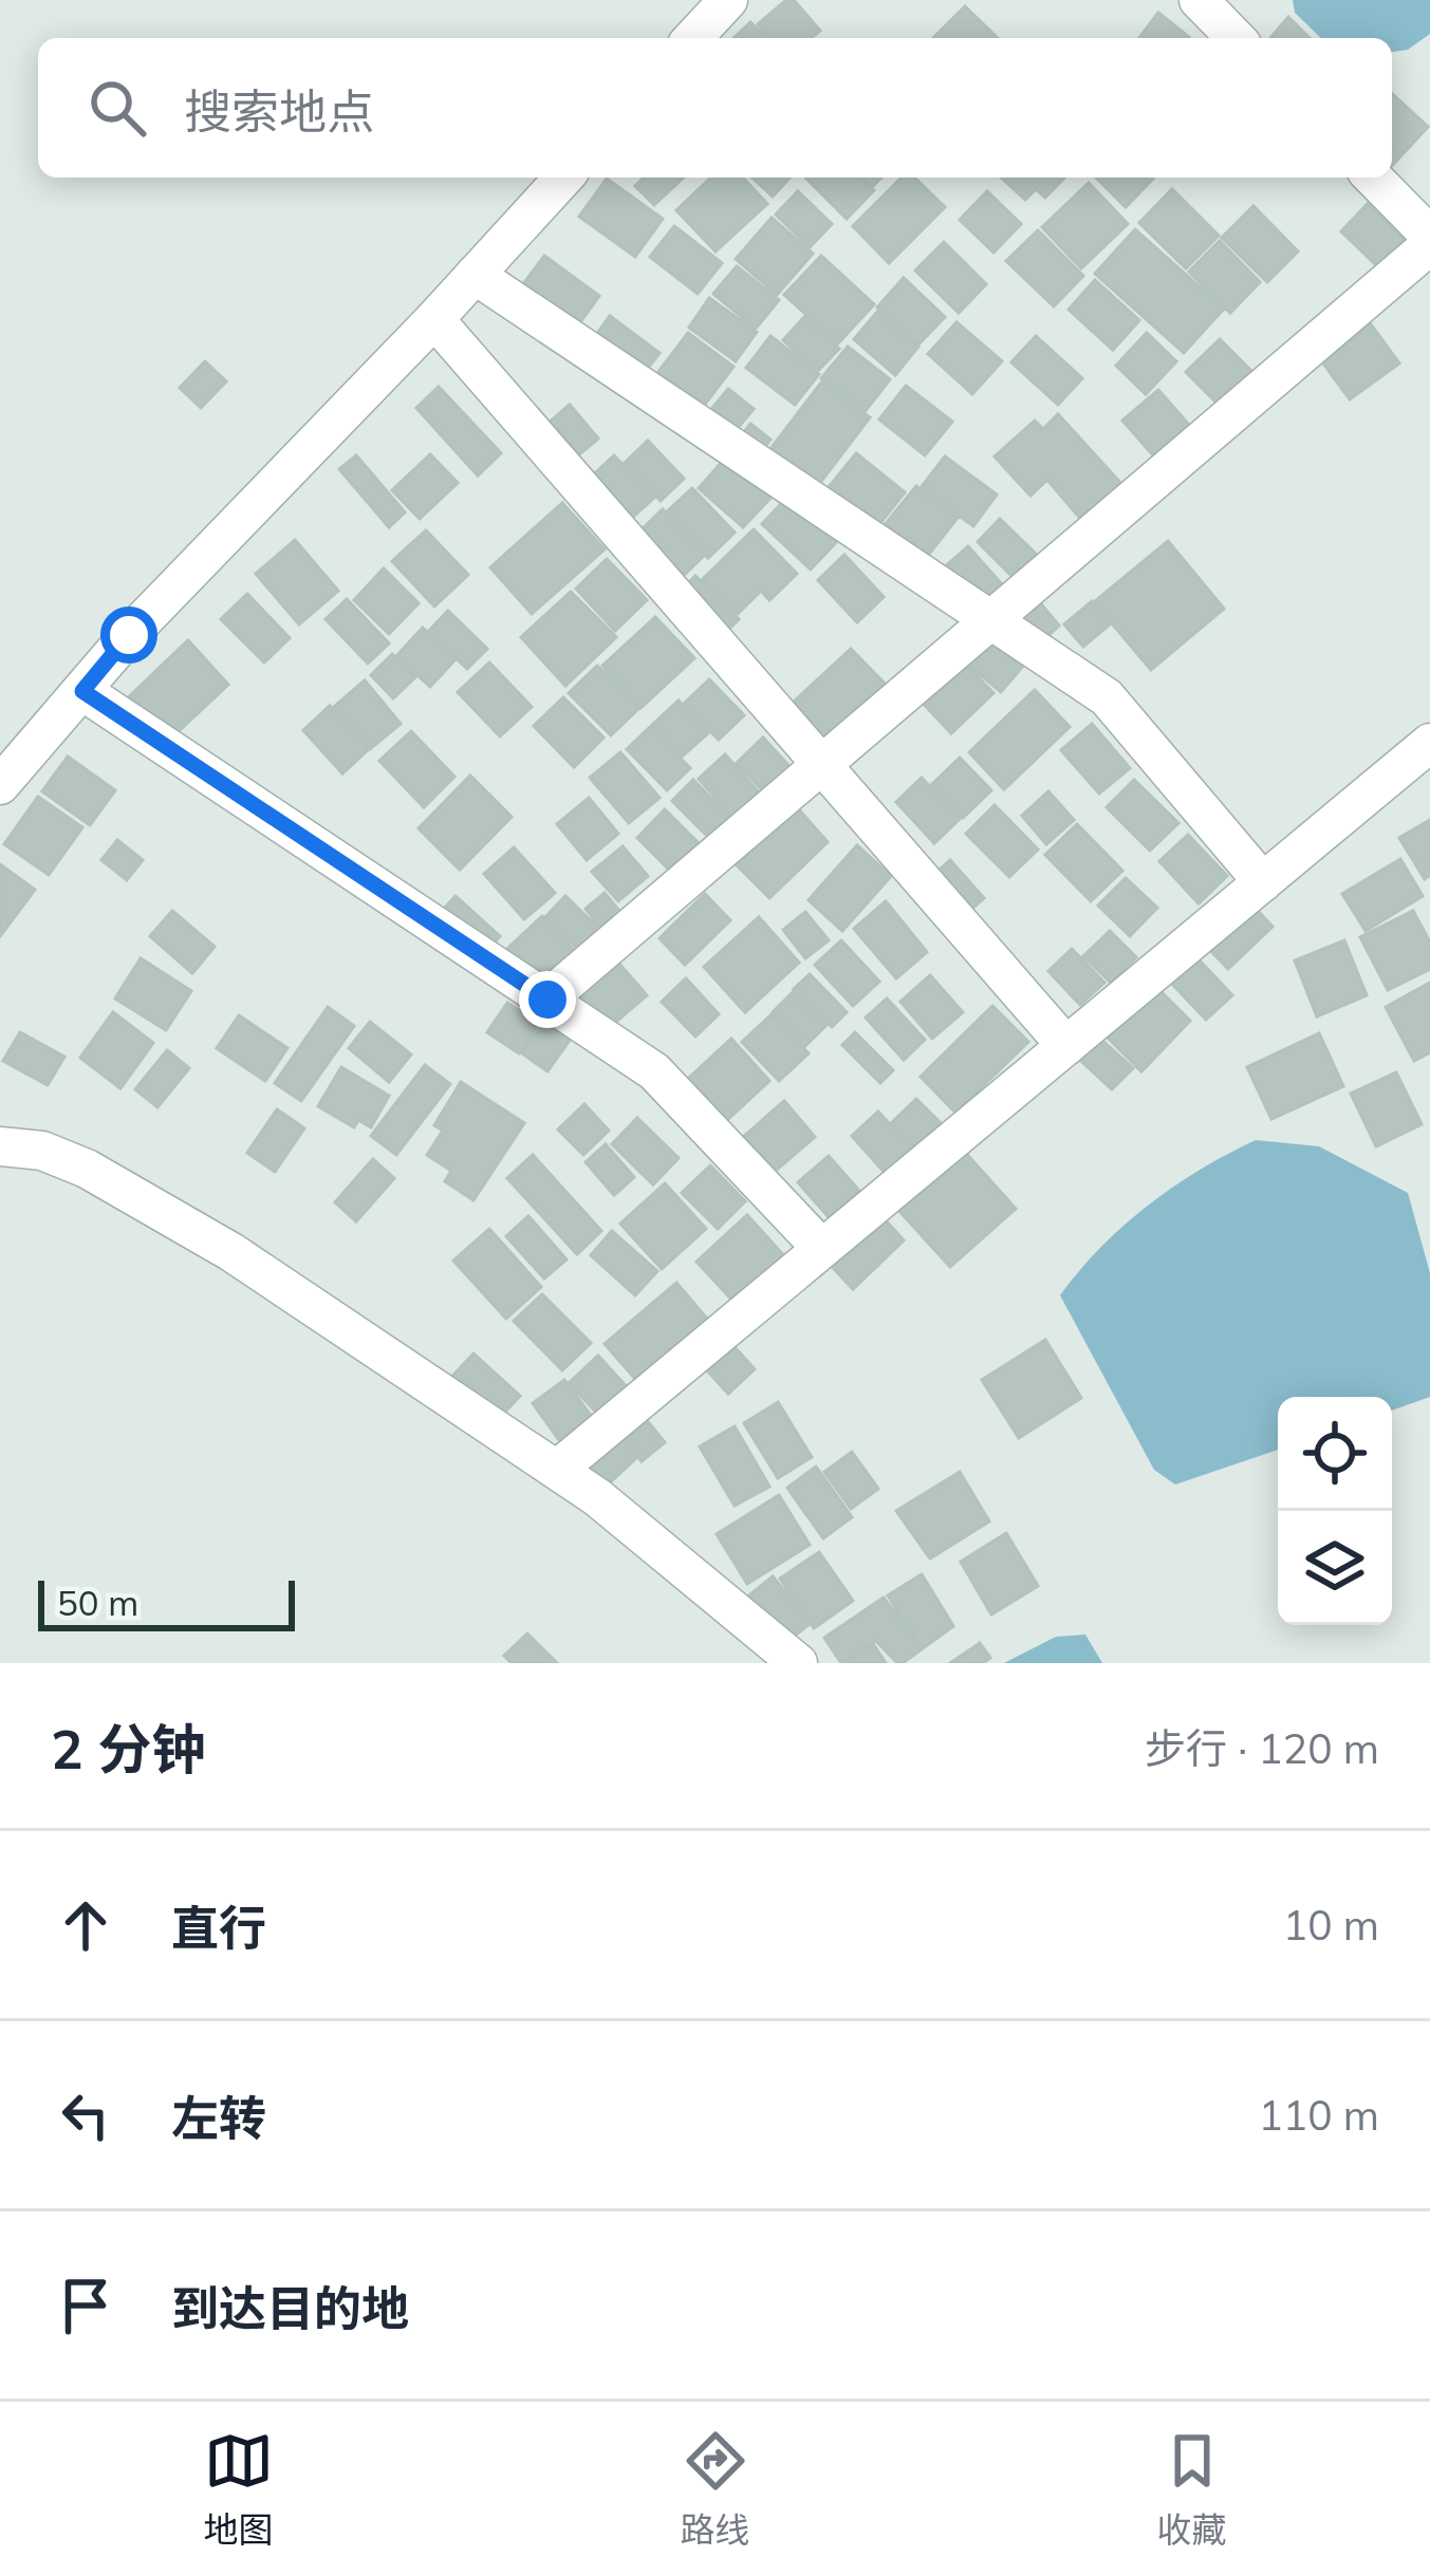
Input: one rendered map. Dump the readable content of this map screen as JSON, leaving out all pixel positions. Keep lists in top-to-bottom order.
{
  "scale_bar": "50 m",
  "page": {
    "search": "搜索地点",
    "scale": "50 m",
    "heading": ["2 分钟", "步行 · 120 m"],
    "list": [
      ["直行", "10 m"],
      ["左转", "110 m"],
      "到达目的地"
    ],
    "nav": ["地图", "路线", "收藏"]
  }
}
